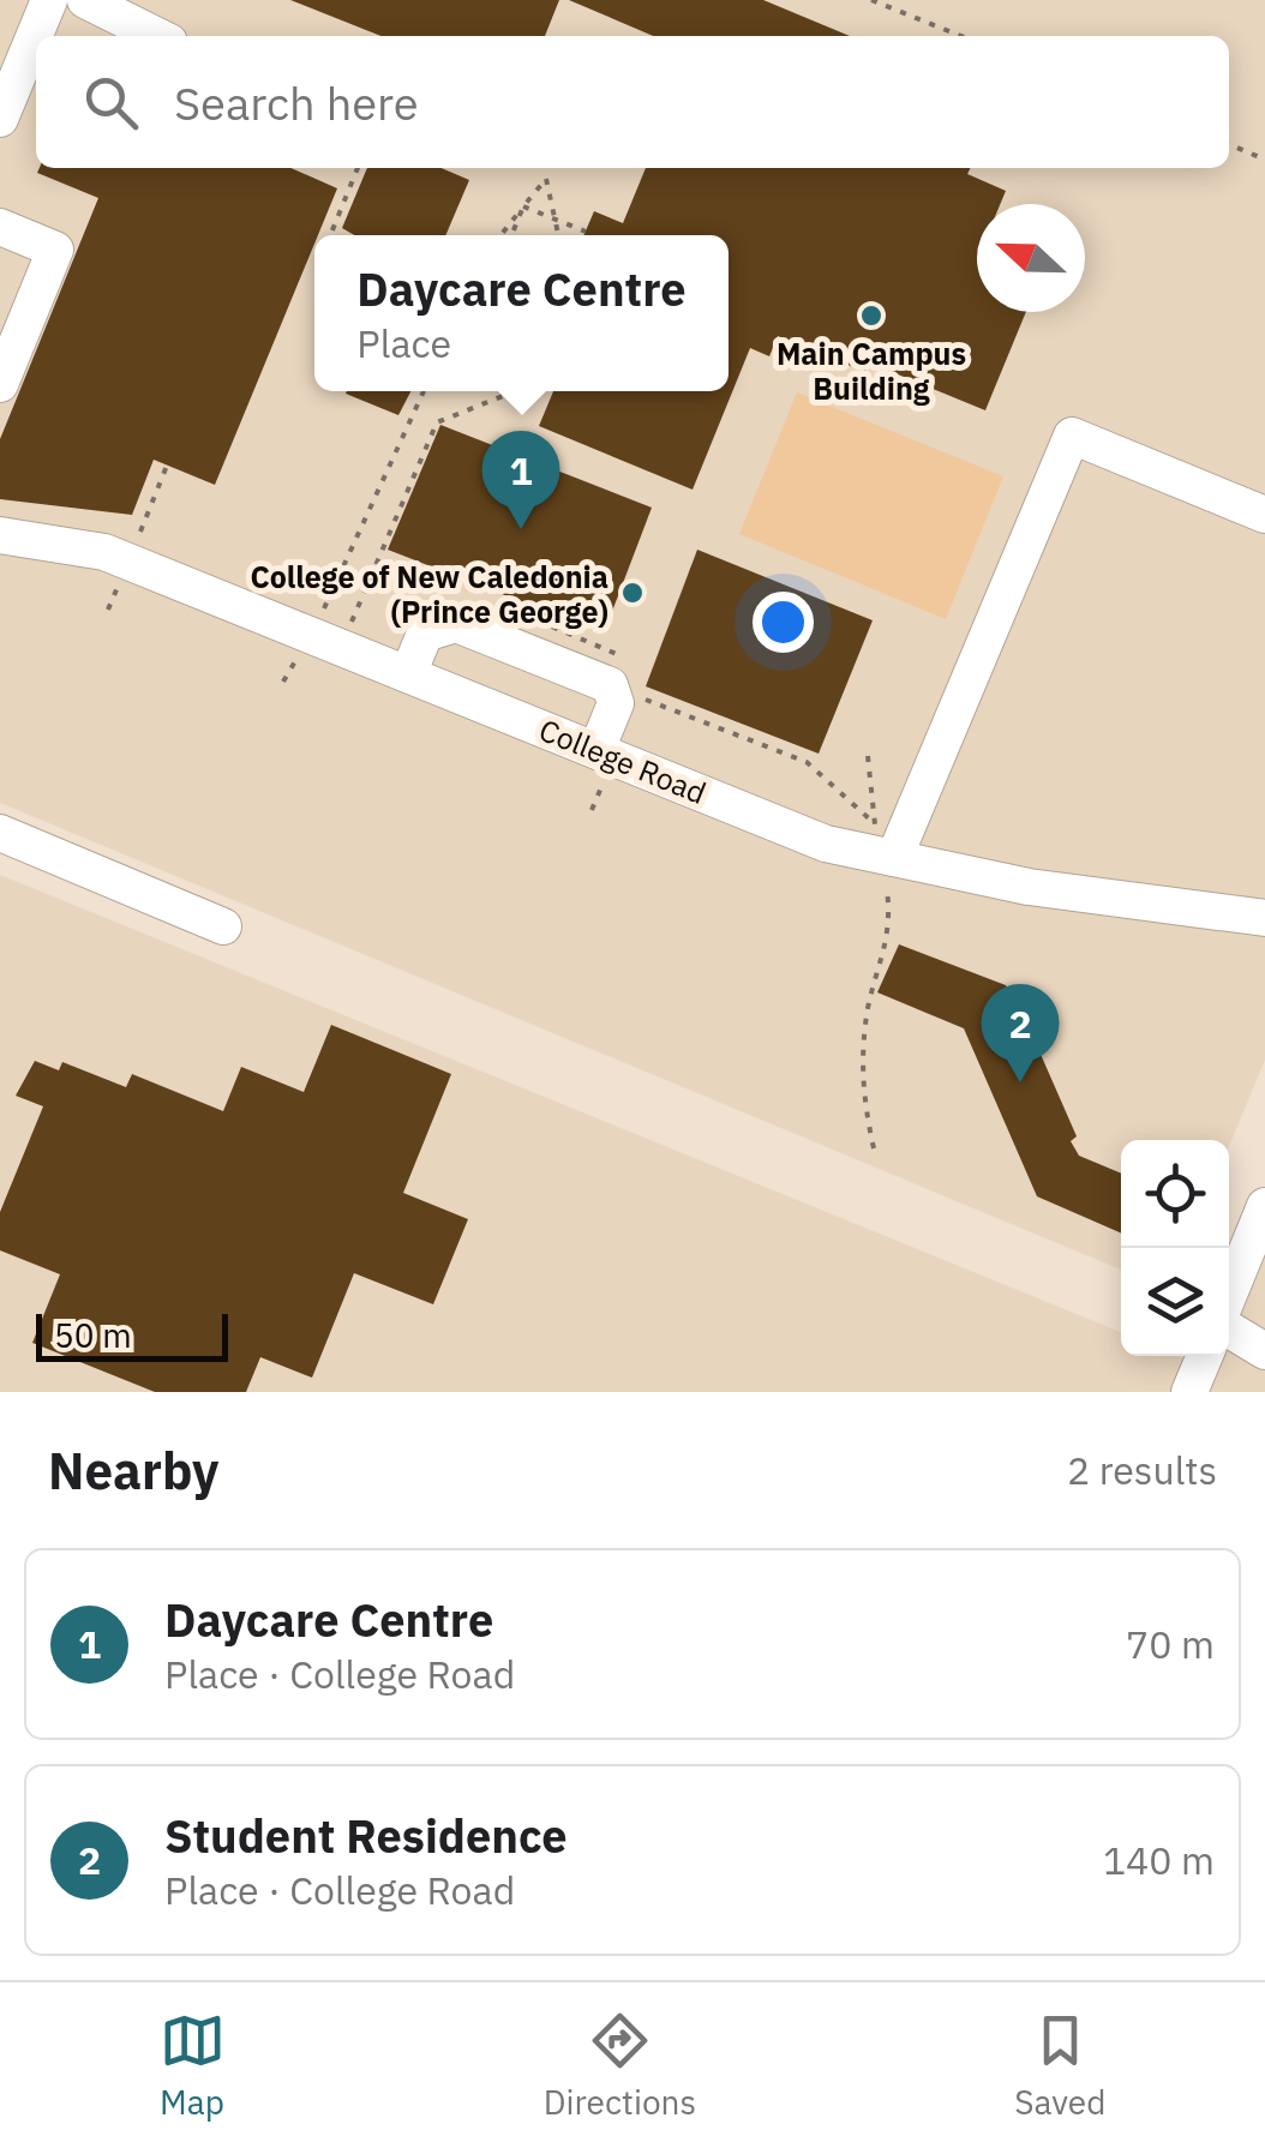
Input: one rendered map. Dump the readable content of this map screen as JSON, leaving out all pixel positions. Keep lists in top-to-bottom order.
{
  "streets": {
    "street": ["College Road"]
  },
  "places": ["Main Campus Building", "College of New Caledonia (Prince George)"],
  "scale_bar": "50 m",
  "north": "left",
  "page": {
    "search": "Search here",
    "popup": ["Daycare Centre", "Place"],
    "pins": ["1", "2"],
    "scale": "50 m",
    "heading": ["Nearby", "2 results"],
    "list": [
      {
        "mark": "1",
        "name": "Daycare Centre",
        "note": "Place · College Road",
        "value": "70 m"
      },
      {
        "mark": "2",
        "name": "Student Residence",
        "note": "Place · College Road",
        "value": "140 m"
      }
    ],
    "nav": ["Map", "Directions", "Saved"]
  }
}
